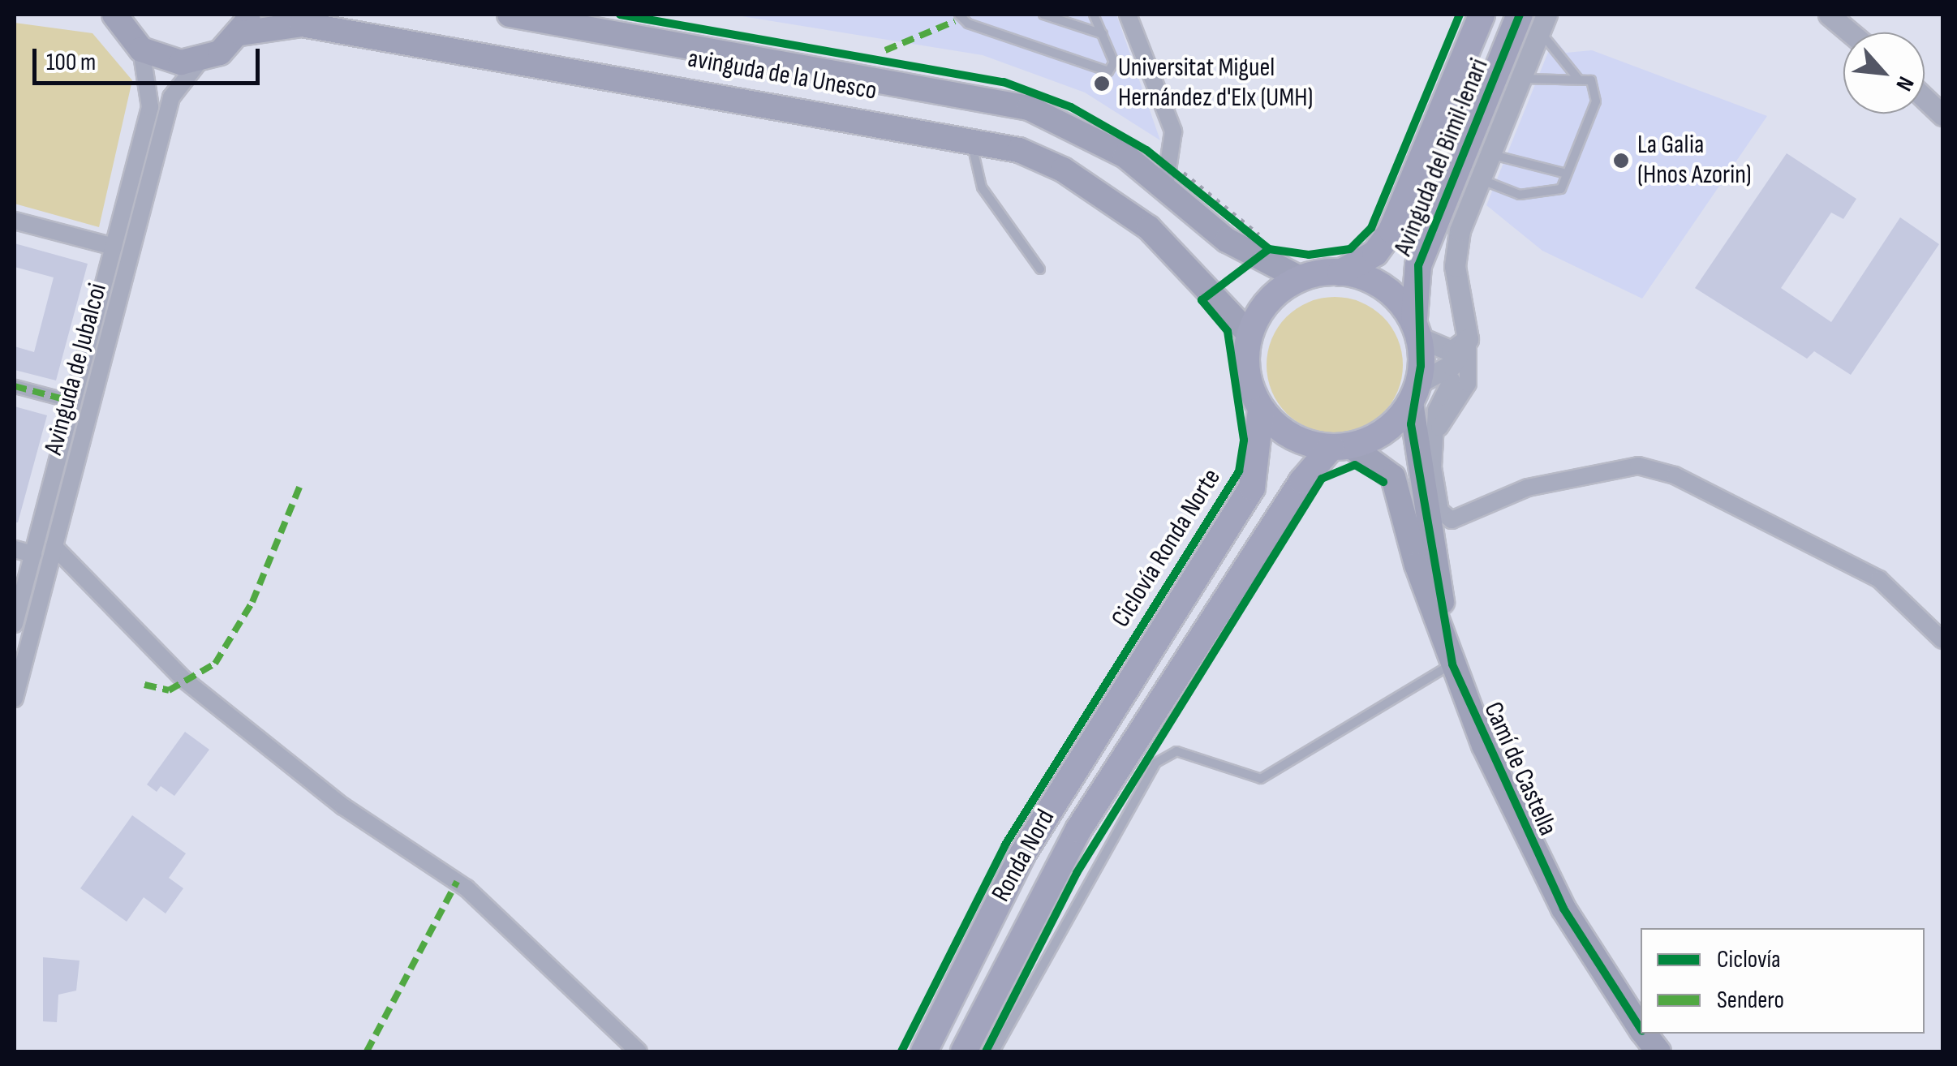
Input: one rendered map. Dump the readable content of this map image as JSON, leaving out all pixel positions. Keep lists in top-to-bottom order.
{
  "streets": {
    "main road": [
      "avinguda de la Unesco",
      "Avinguda del Bimil·lenari",
      "Camí de Castella",
      "Ronda Nord"
    ],
    "street": ["Avinguda de Jubalcoi"],
    "cycle path": ["Ciclovía Ronda Norte"]
  },
  "crossings": [
    ["avinguda de la Unesco", "Avinguda del Bimil·lenari"],
    ["avinguda de la Unesco", "Camí de Castella"],
    ["avinguda de la Unesco", "Ronda Nord"],
    ["Avinguda del Bimil·lenari", "Camí de Castella"],
    ["Avinguda del Bimil·lenari", "Ronda Nord"],
    ["Camí de Castella", "Ronda Nord"]
  ],
  "places": ["Universitat Miguel Hernández d'Elx (UMH)", "La Galia (Hnos Azorin)"],
  "legend": ["Ciclovía", "Sendero"],
  "scale_bar": "100 m",
  "north": "bottom right"
}
